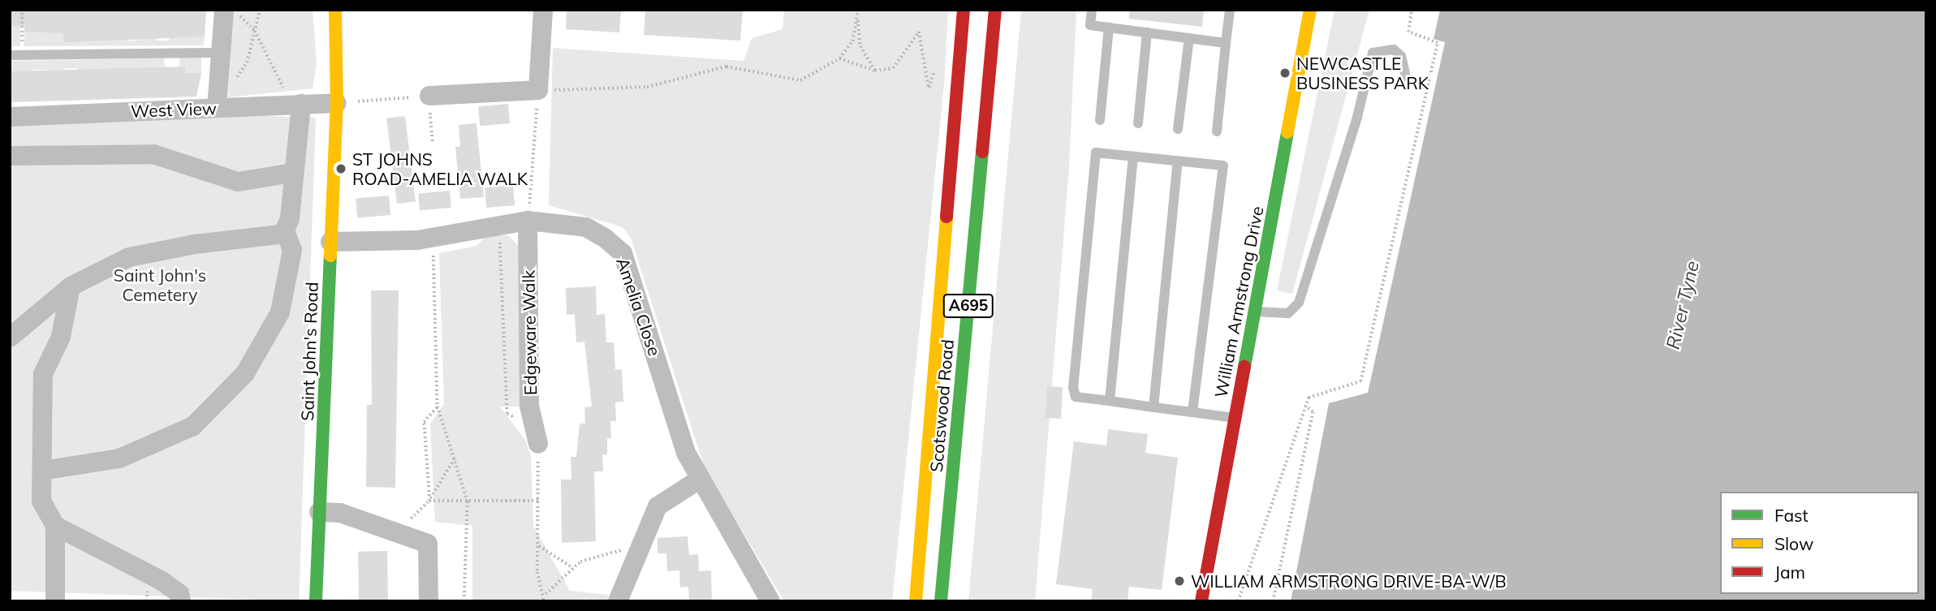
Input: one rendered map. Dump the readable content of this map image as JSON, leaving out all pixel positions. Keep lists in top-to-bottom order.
{
  "streets": {
    "street": [
      "West View",
      "William Armstrong Drive",
      "A695",
      "Amelia Close",
      "Edgeware Walk",
      "Saint John's Road",
      "Scotswood Road"
    ]
  },
  "crossings": [
    ["West View", "Saint John's Road"],
    ["Amelia Close", "Edgeware Walk"],
    ["Amelia Close", "Saint John's Road"]
  ],
  "water": ["River Tyne"],
  "parks": ["Saint John's Cemetery"],
  "places": ["NEWCASTLE BUSINESS PARK", "ST JOHNS ROAD-AMELIA WALK", "WILLIAM ARMSTRONG DRIVE-BA-W/B"],
  "legend": ["Fast", "Slow", "Jam"]
}
